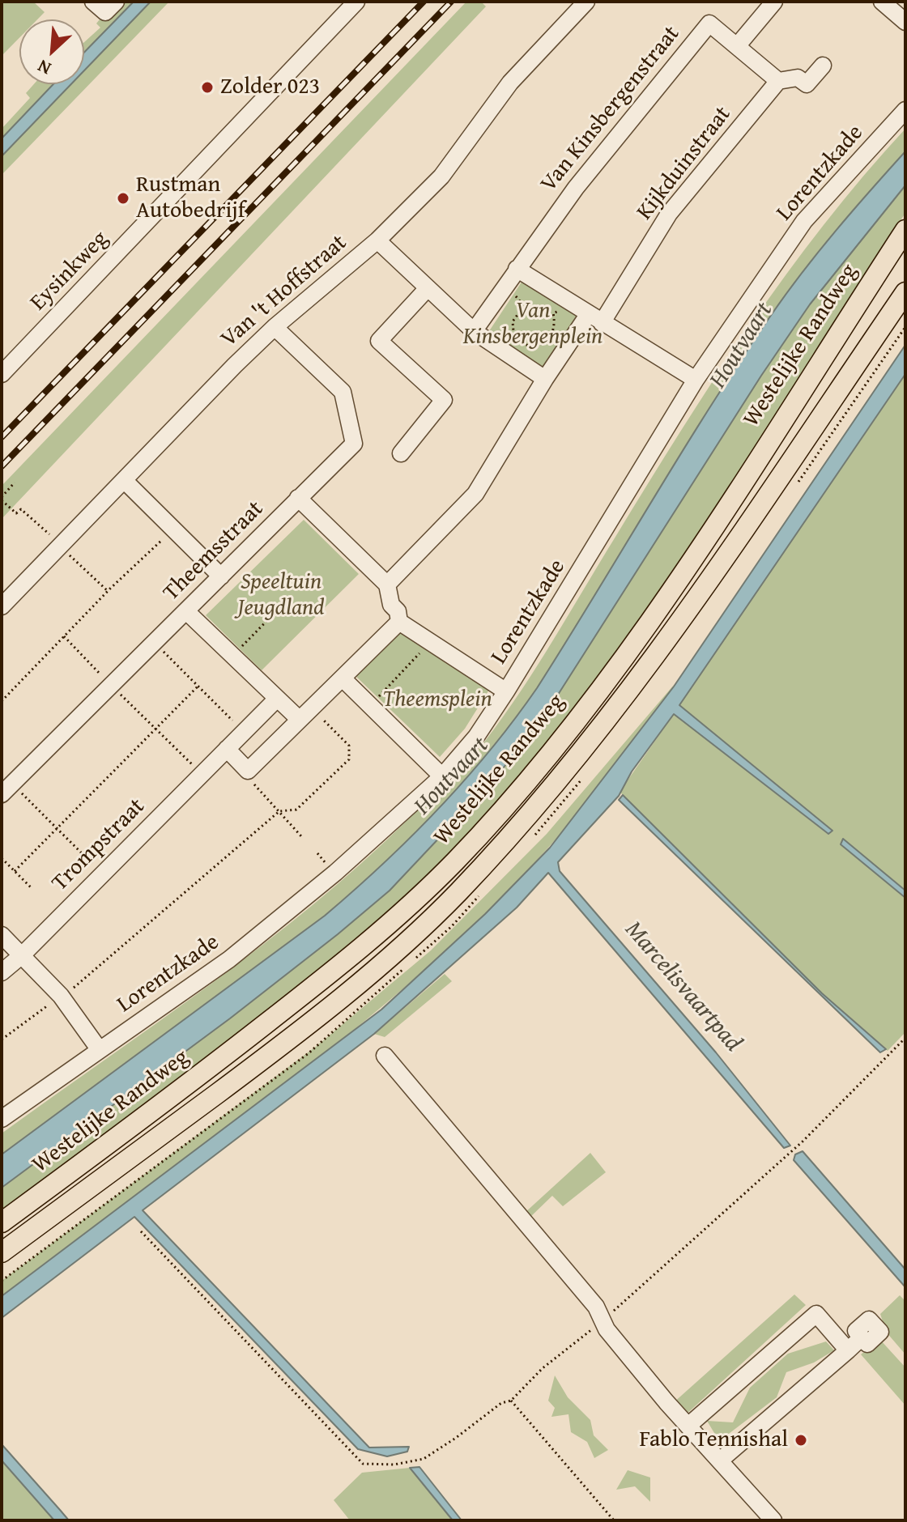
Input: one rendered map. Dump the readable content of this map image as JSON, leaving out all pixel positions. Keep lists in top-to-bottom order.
{
  "streets": {
    "main road": ["Westelijke Randweg"],
    "street": [
      "Van Kinsbergenstraat",
      "Kijkduinstraat",
      "Lorentzkade",
      "Eysinkweg",
      "Van 't Hoffstraat",
      "Theemsstraat",
      "Trompstraat"
    ]
  },
  "crossings": [
    ["Van 't Hoffstraat", "Theemsstraat"]
  ],
  "water": ["Houtvaart", "Marcelisvaartpad"],
  "parks": ["Van Kinsbergenplein", "Speeltuin Jeugdland", "Theemsplein"],
  "places": ["Zolder 023", "Rustman Autobedrijf", "Fablo Tennishal"],
  "north": "bottom left"
}
